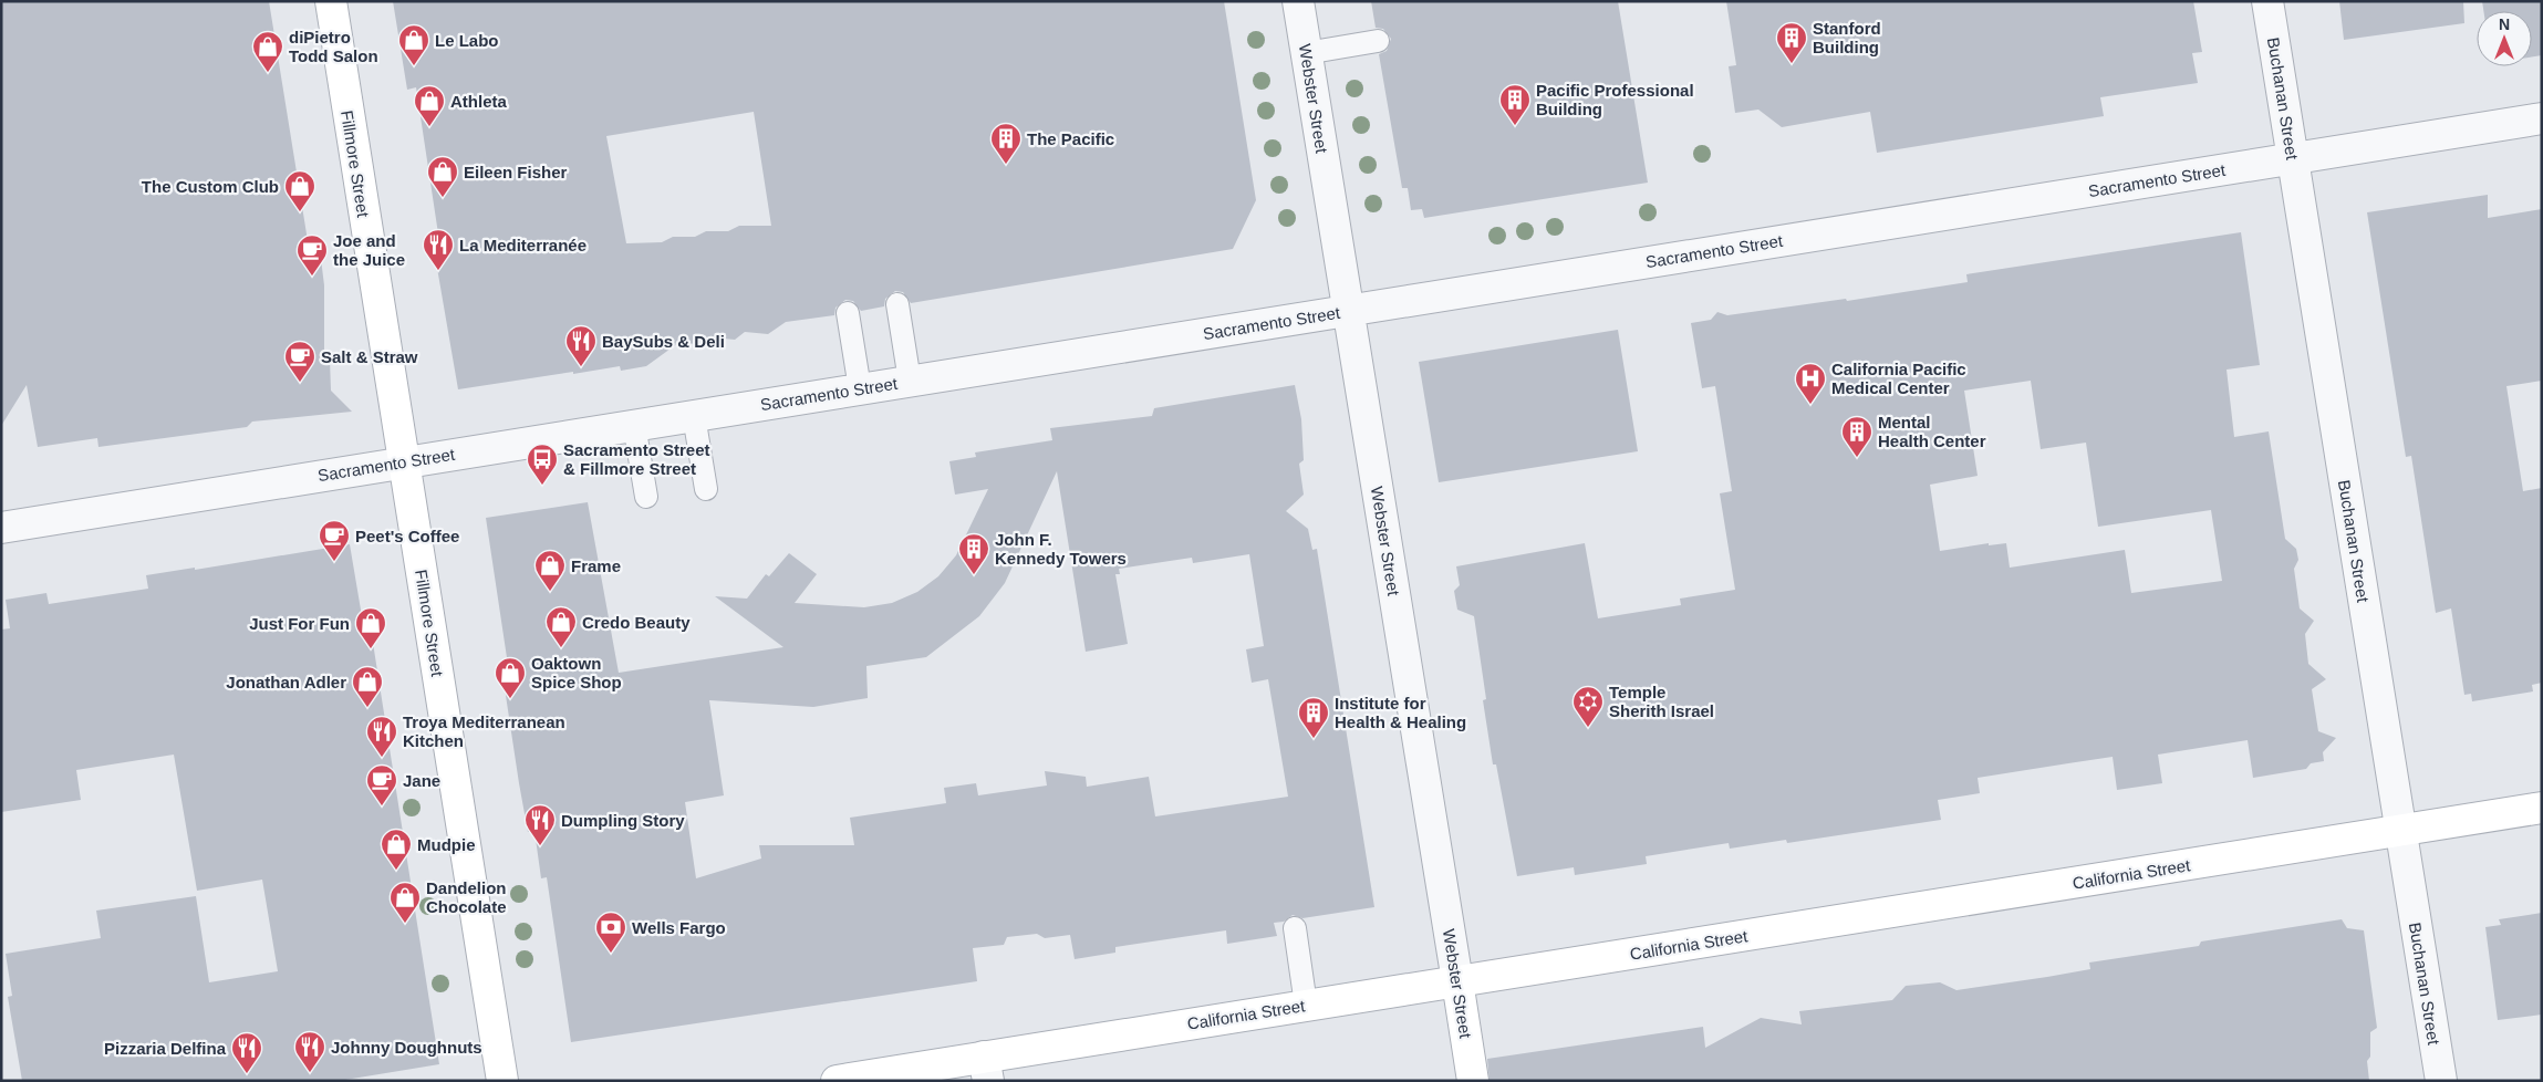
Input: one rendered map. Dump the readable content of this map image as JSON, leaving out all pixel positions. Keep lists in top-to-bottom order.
{
  "streets": {
    "street": [
      "Webster Street",
      "Buchanan Street",
      "Fillmore Street",
      "Sacramento Street",
      "California Street"
    ]
  },
  "crossings": [
    ["Webster Street", "Sacramento Street"],
    ["Webster Street", "California Street"],
    ["Buchanan Street", "Sacramento Street"],
    ["Buchanan Street", "California Street"],
    ["Fillmore Street", "Sacramento Street"]
  ],
  "places": {
    "building": [
      "Stanford Building",
      "Pacific Professional Building",
      "The Pacific",
      "Mental Health Center",
      "John F. Kennedy Towers",
      "Institute for Health & Healing"
    ],
    "shop": [
      "Le Labo",
      "diPietro Todd Salon",
      "Athleta",
      "Eileen Fisher",
      "The Custom Club",
      "Frame",
      "Credo Beauty",
      "Just For Fun",
      "Oaktown Spice Shop",
      "Jonathan Adler",
      "Mudpie",
      "Dandelion Chocolate"
    ],
    "restaurant": [
      "La Mediterranée",
      "BaySubs & Deli",
      "Troya Mediterranean Kitchen",
      "Dumpling Story",
      "Johnny Doughnuts",
      "Pizzaria Delfina"
    ],
    "cafe": [
      "Joe and the Juice",
      "Salt & Straw",
      "Peet's Coffee",
      "Jane"
    ],
    "hospital": ["California Pacific Medical Center"],
    "bus stop": ["Sacramento Street & Fillmore Street"],
    "synagogue": ["Temple Sherith Israel"],
    "bank": ["Wells Fargo"]
  },
  "north": "top"
}
